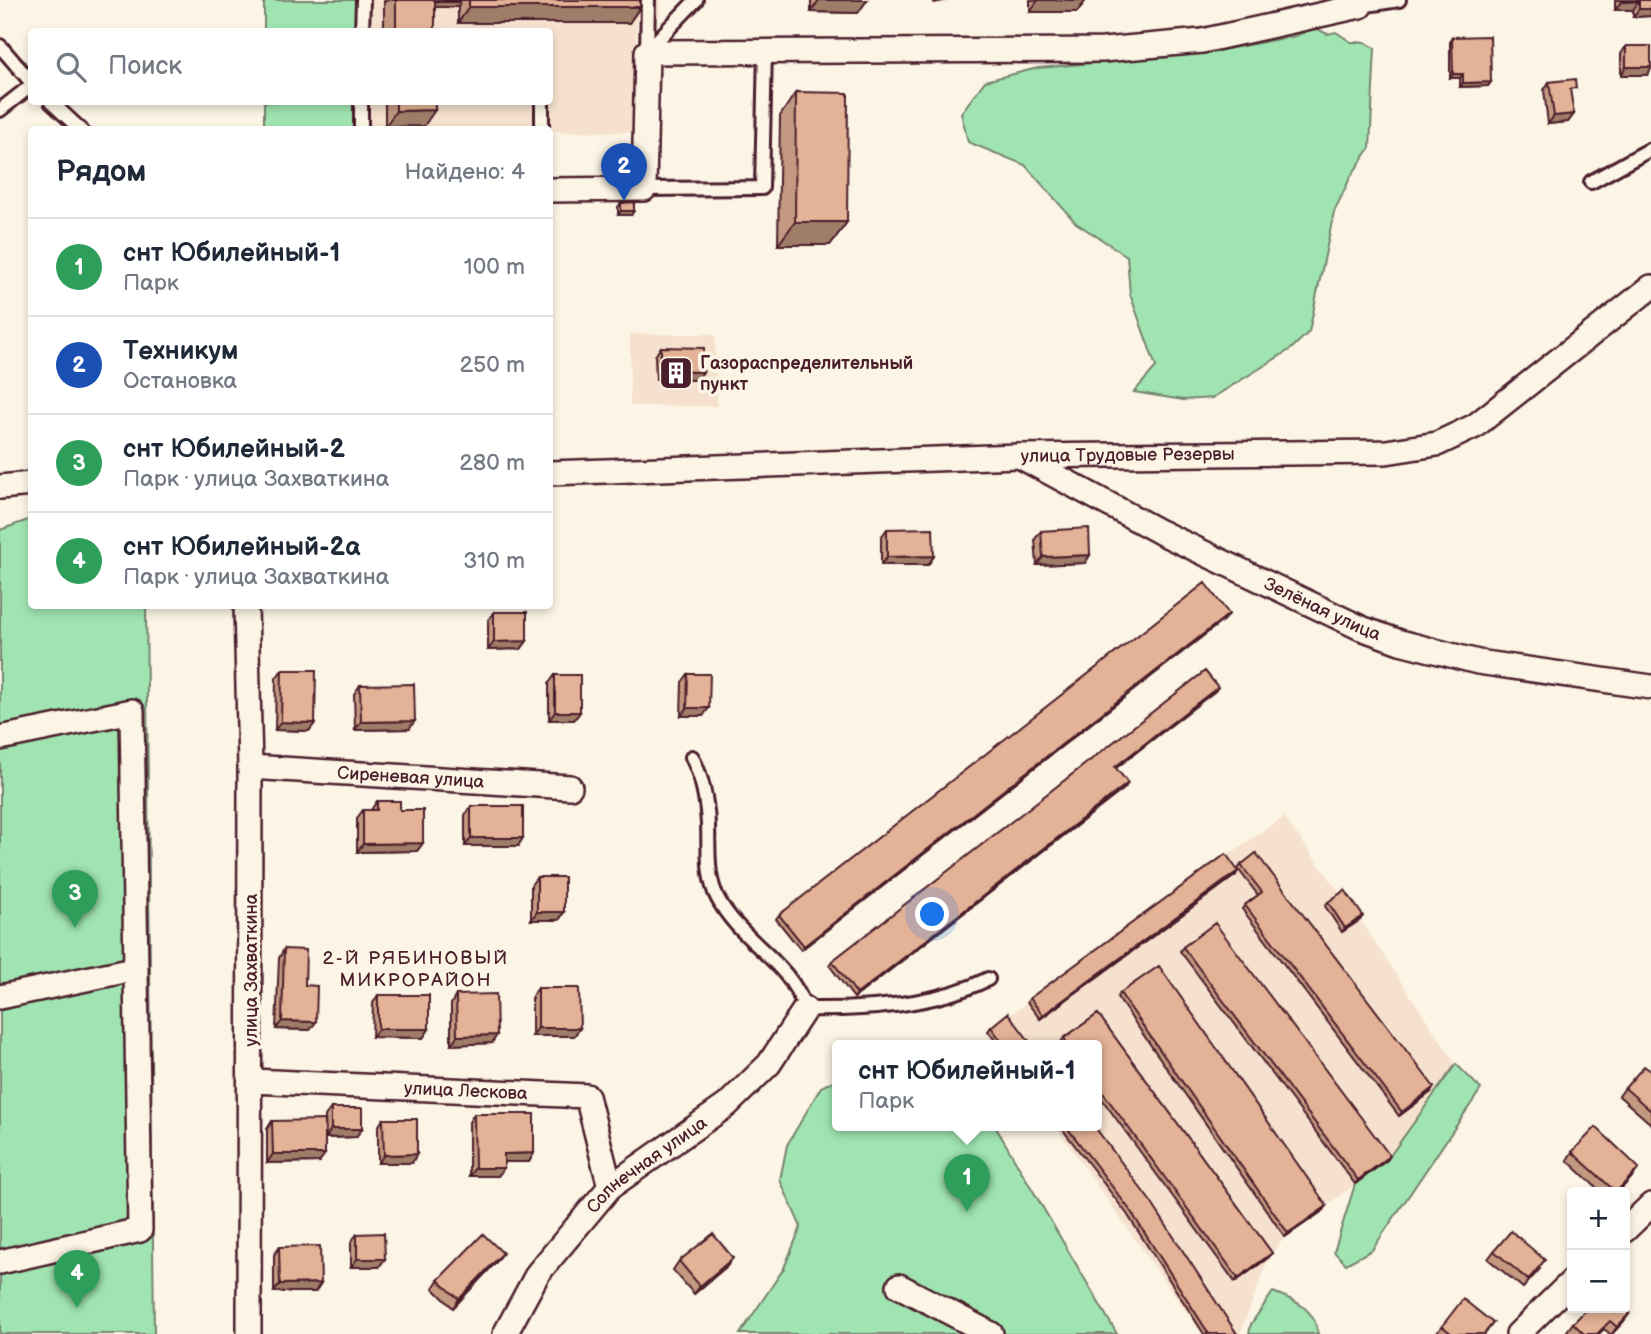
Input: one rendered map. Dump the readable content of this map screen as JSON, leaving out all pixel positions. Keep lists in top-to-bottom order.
{
  "streets": {
    "street": [
      "улица Трудовые Резервы",
      "Зелёная улица",
      "Сиреневая улица",
      "улица Захваткина",
      "улица Лескова",
      "Солнечная улица"
    ]
  },
  "crossings": [
    ["улица Трудовые Резервы", "Зелёная улица"],
    ["Сиреневая улица", "улица Захваткина"],
    ["улица Захваткина", "улица Лескова"],
    ["улица Лескова", "Солнечная улица"]
  ],
  "districts": ["2-Й РЯБИНОВЫЙ МИКРОРАЙОН"],
  "places": {
    "building": ["Газораспределительный пункт"]
  },
  "page": {
    "search": "Поиск",
    "heading": ["Рядом", "Найдено: 4"],
    "pins": [
      "2",
      "3",
      "1",
      "4"
    ],
    "list": [
      {
        "mark": "1",
        "name": "снт Юбилейный-1",
        "note": "Парк",
        "value": "100 m"
      },
      {
        "mark": "2",
        "name": "Техникум",
        "note": "Остановка",
        "value": "250 m"
      },
      {
        "mark": "3",
        "name": "снт Юбилейный-2",
        "note": "Парк · улица Захваткина",
        "value": "280 m"
      },
      {
        "mark": "4",
        "name": "снт Юбилейный-2а",
        "note": "Парк · улица Захваткина",
        "value": "310 m"
      }
    ],
    "popup": ["снт Юбилейный-1", "Парк"],
    "map_buttons": ["+", "−"]
  }
}
